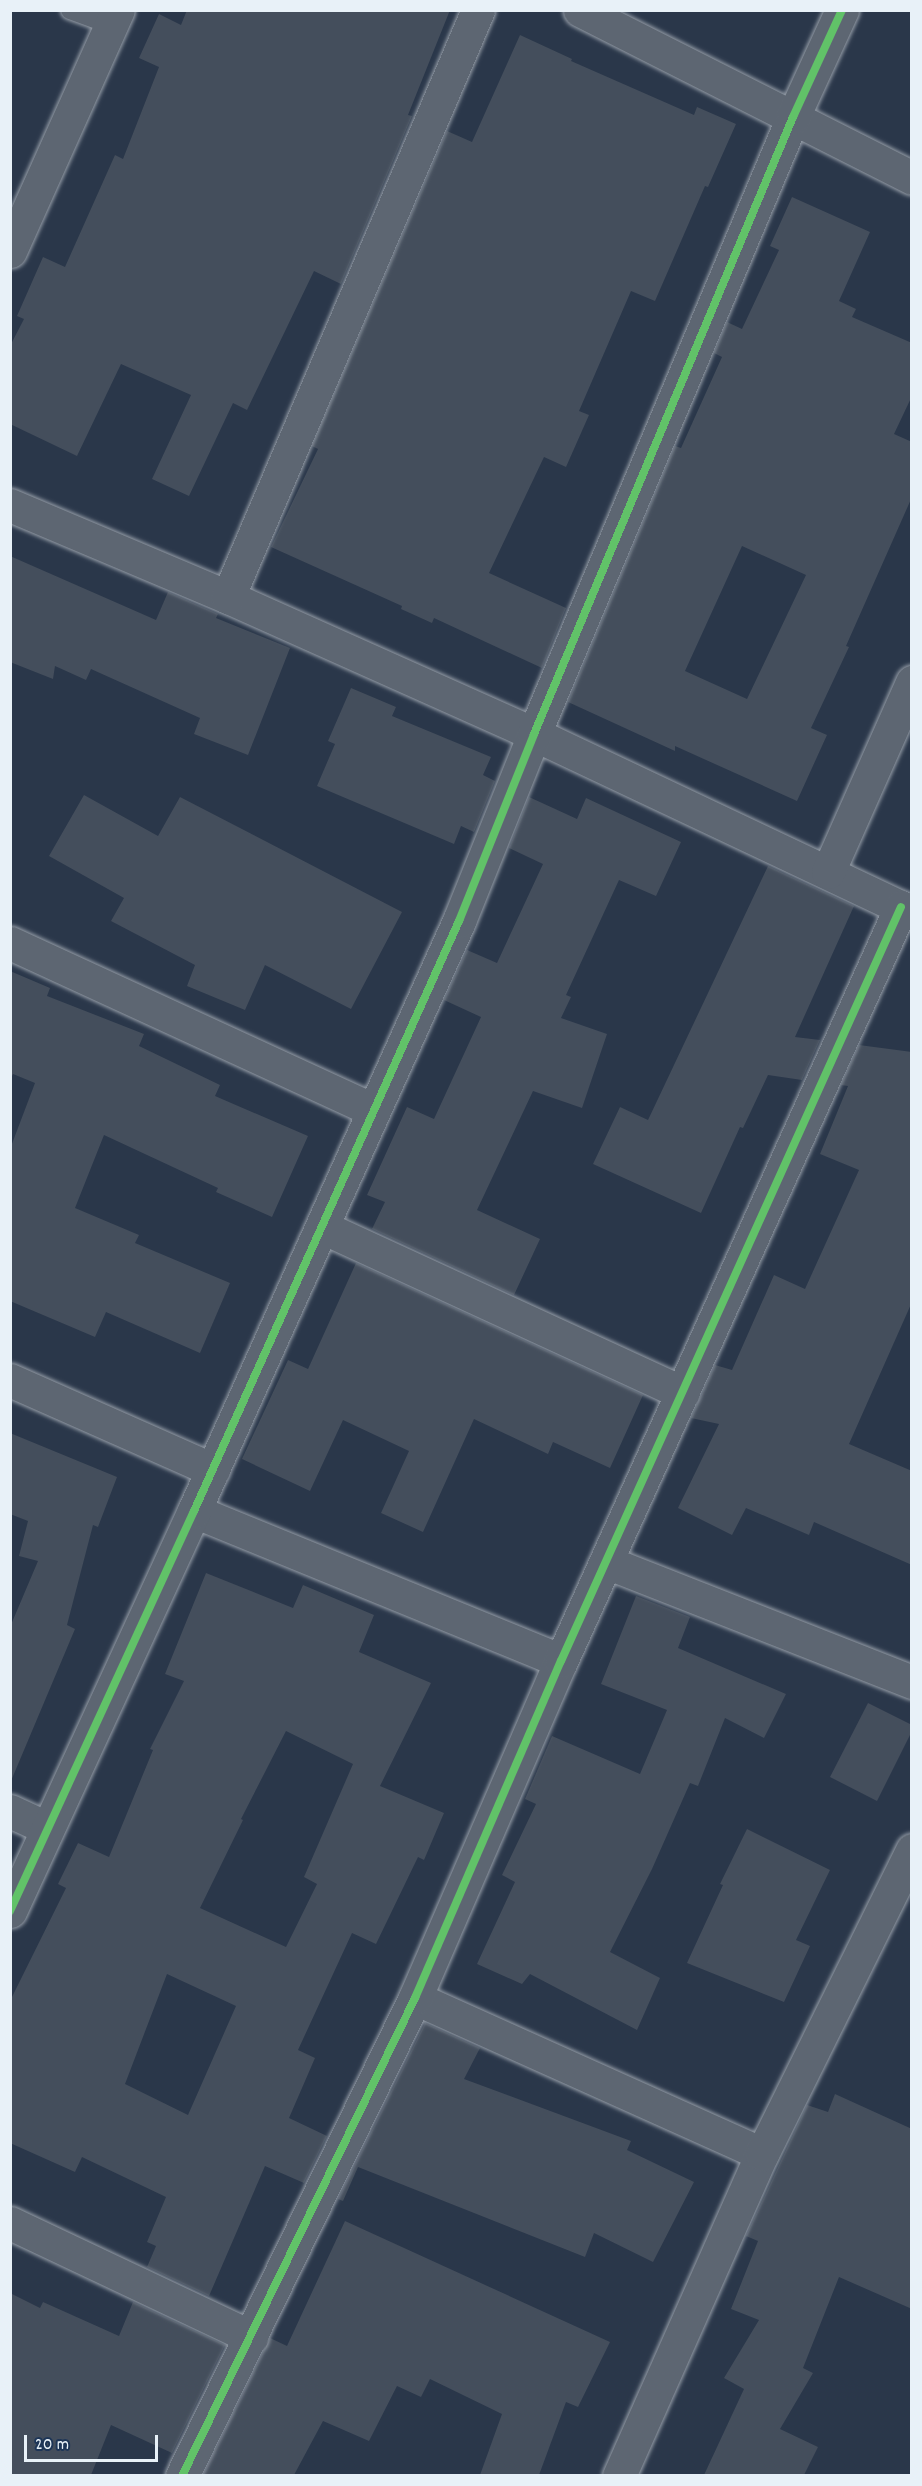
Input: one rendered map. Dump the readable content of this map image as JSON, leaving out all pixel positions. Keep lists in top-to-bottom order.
{
  "scale_bar": "20 m"
}
